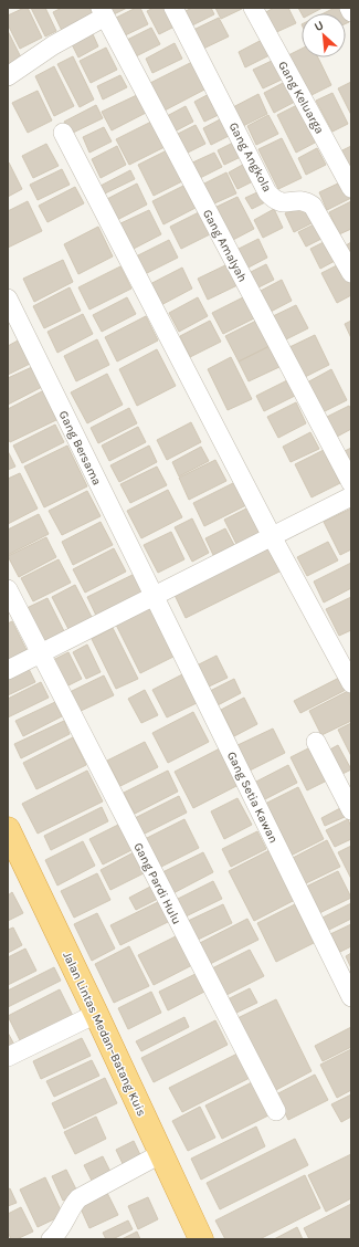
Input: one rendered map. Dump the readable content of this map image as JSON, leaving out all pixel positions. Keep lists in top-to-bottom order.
{
  "streets": {
    "highway": ["Jalan Lintas Medan–Batang Kuis"],
    "street": [
      "Gang Keluarga",
      "Gang Angkola",
      "Gang Amalyah",
      "Gang Bersama",
      "Gang Setia Kawan",
      "Gang Pardi Hulu"
    ]
  },
  "crossings": [
    ["Gang Bersama", "Gang Setia Kawan"]
  ],
  "north": "top left"
}
